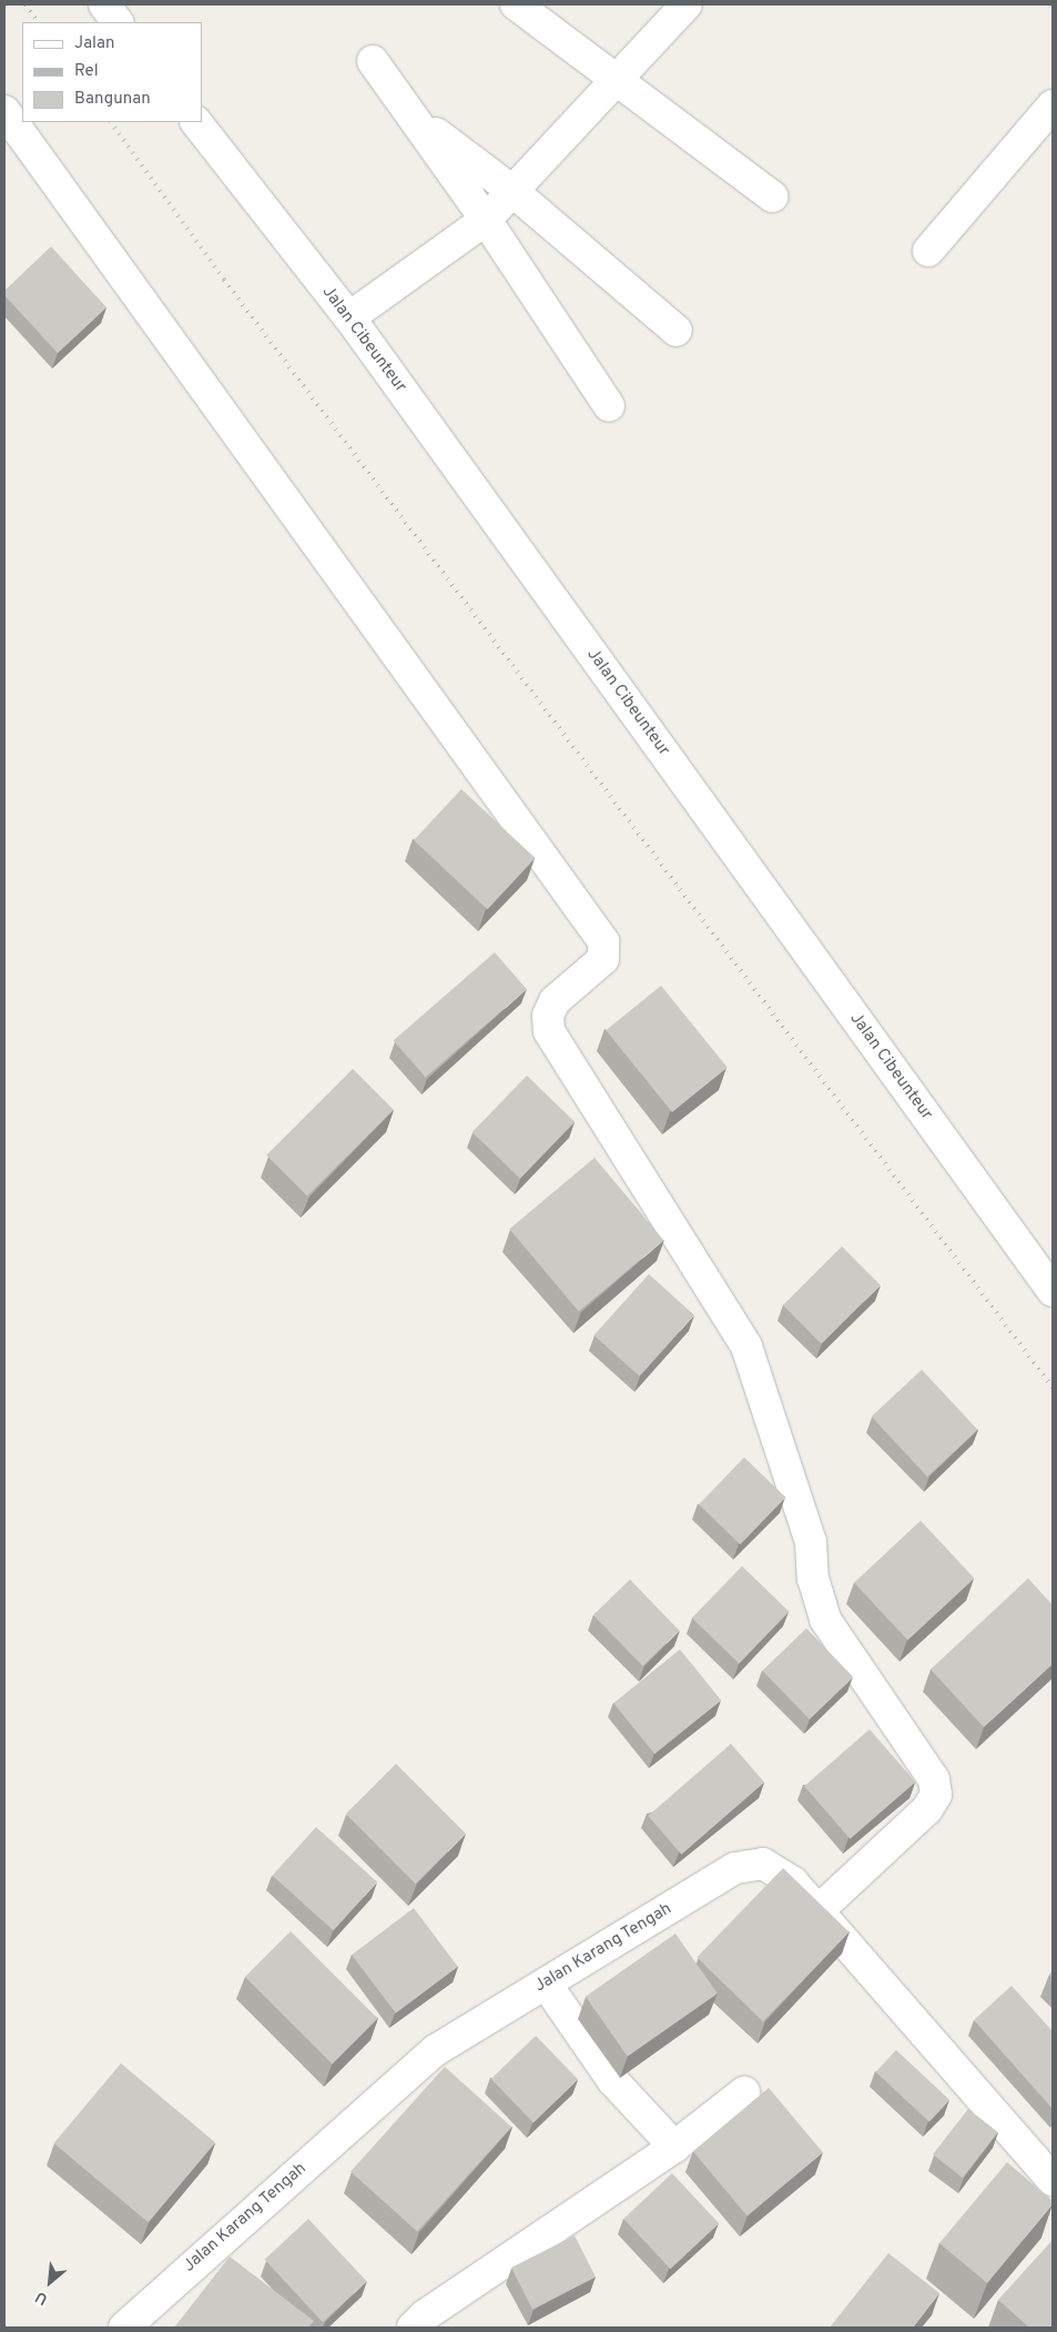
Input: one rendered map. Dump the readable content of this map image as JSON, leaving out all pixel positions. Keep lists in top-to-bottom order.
{
  "streets": {
    "street": ["Jalan Cibeunteur", "Jalan Karang Tengah"]
  },
  "legend": ["Jalan", "Rel", "Bangunan"],
  "north": "bottom left"
}
